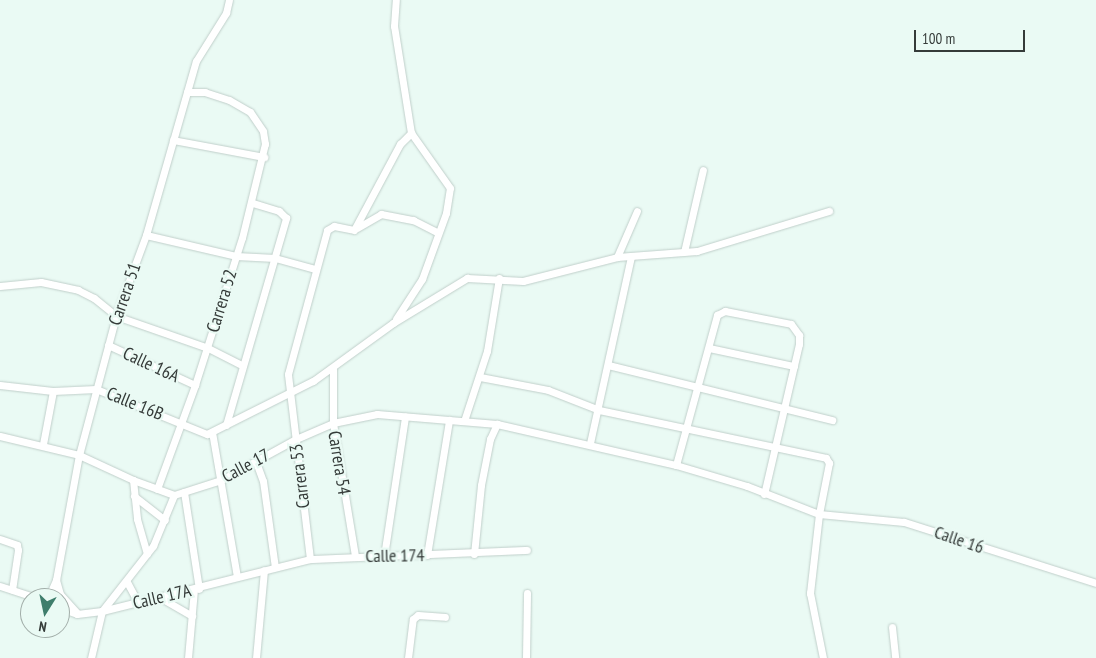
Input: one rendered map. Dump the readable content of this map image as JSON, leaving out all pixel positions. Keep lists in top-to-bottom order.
{
  "streets": {
    "street": [
      "Carrera 51",
      "Carrera 52",
      "Calle 16A",
      "Calle 16B",
      "Carrera 54",
      "Calle 17",
      "Carrera 53",
      "Calle 16",
      "Calle 174",
      "Calle 17A"
    ]
  },
  "crossings": [
    ["Carrera 51", "Carrera 52"],
    ["Carrera 51", "Calle 16A"],
    ["Carrera 51", "Calle 16B"],
    ["Carrera 52", "Calle 16A"],
    ["Carrera 52", "Calle 16B"],
    ["Carrera 54", "Calle 17"],
    ["Carrera 54", "Calle 174"],
    ["Calle 17", "Carrera 53"],
    ["Calle 17", "Calle 16"],
    ["Carrera 53", "Calle 174"],
    ["Calle 174", "Calle 17A"]
  ],
  "scale_bar": "100 m",
  "north": "bottom"
}
